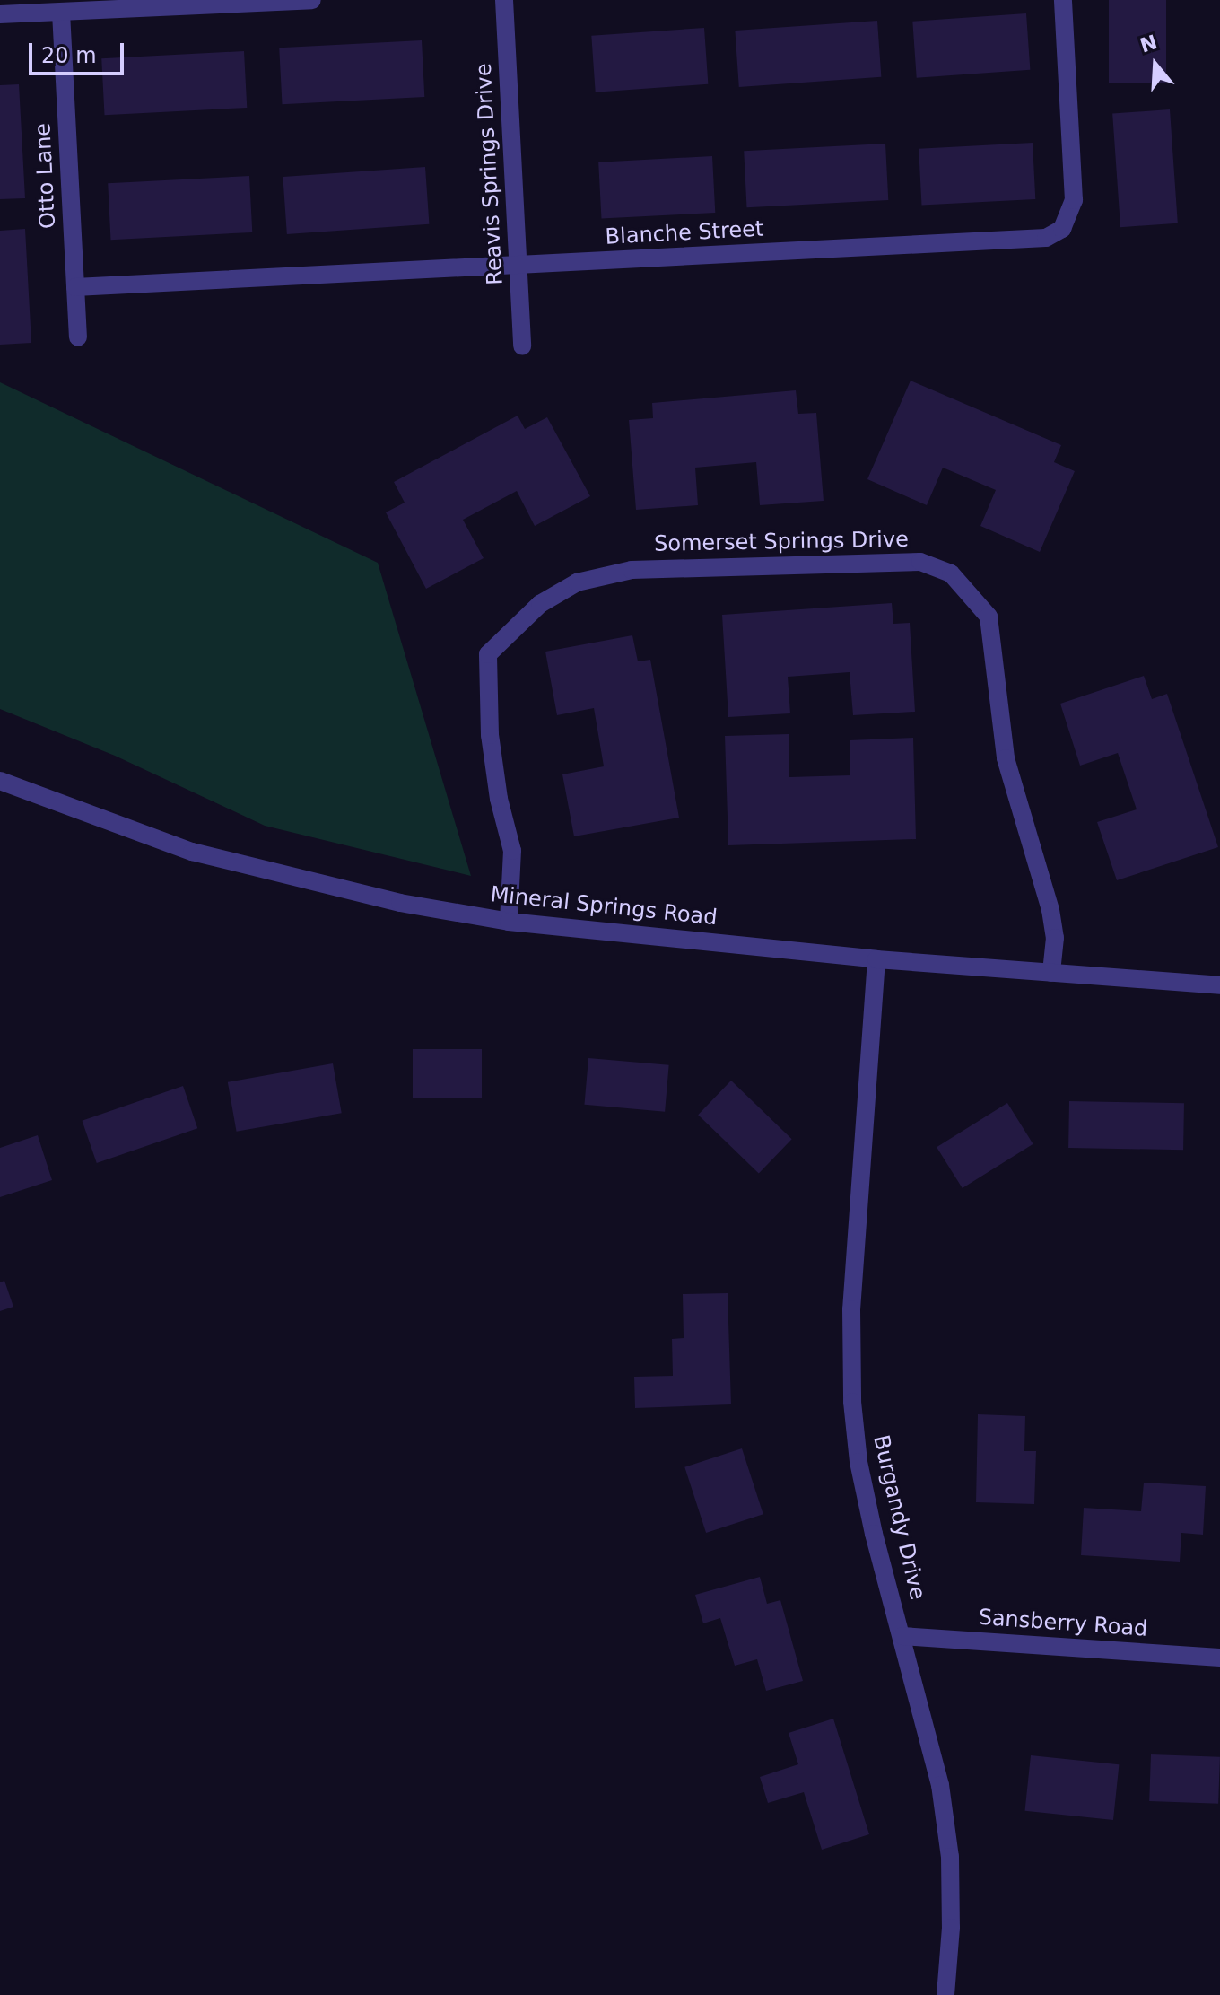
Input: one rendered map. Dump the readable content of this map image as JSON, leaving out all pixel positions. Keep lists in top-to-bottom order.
{
  "streets": {
    "street": [
      "Reavis Springs Drive",
      "Otto Lane",
      "Blanche Street",
      "Somerset Springs Drive",
      "Mineral Springs Road",
      "Burgandy Drive",
      "Sansberry Road"
    ]
  },
  "crossings": [
    ["Reavis Springs Drive", "Blanche Street"],
    ["Otto Lane", "Blanche Street"],
    ["Somerset Springs Drive", "Mineral Springs Road"],
    ["Mineral Springs Road", "Burgandy Drive"],
    ["Burgandy Drive", "Sansberry Road"]
  ],
  "scale_bar": "20 m",
  "north": "top"
}
